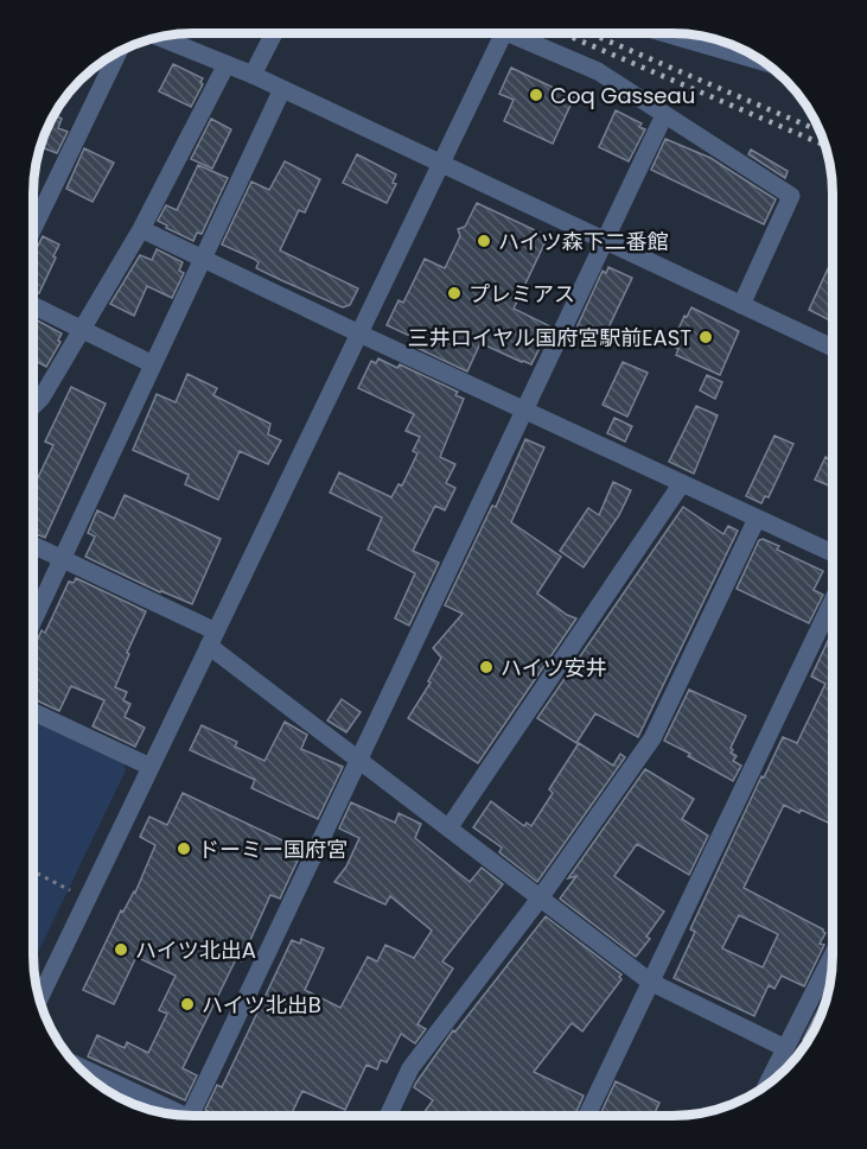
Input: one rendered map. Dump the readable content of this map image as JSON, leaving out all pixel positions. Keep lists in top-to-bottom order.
{
  "places": [
    "Coq Gasseau",
    "ハイツ森下二番館",
    "プレミアス",
    "三井ロイヤル国府宮駅前EAST",
    "ハイツ安井",
    "ドーミー国府宮",
    "ハイツ北出A",
    "ハイツ北出B"
  ]
}
